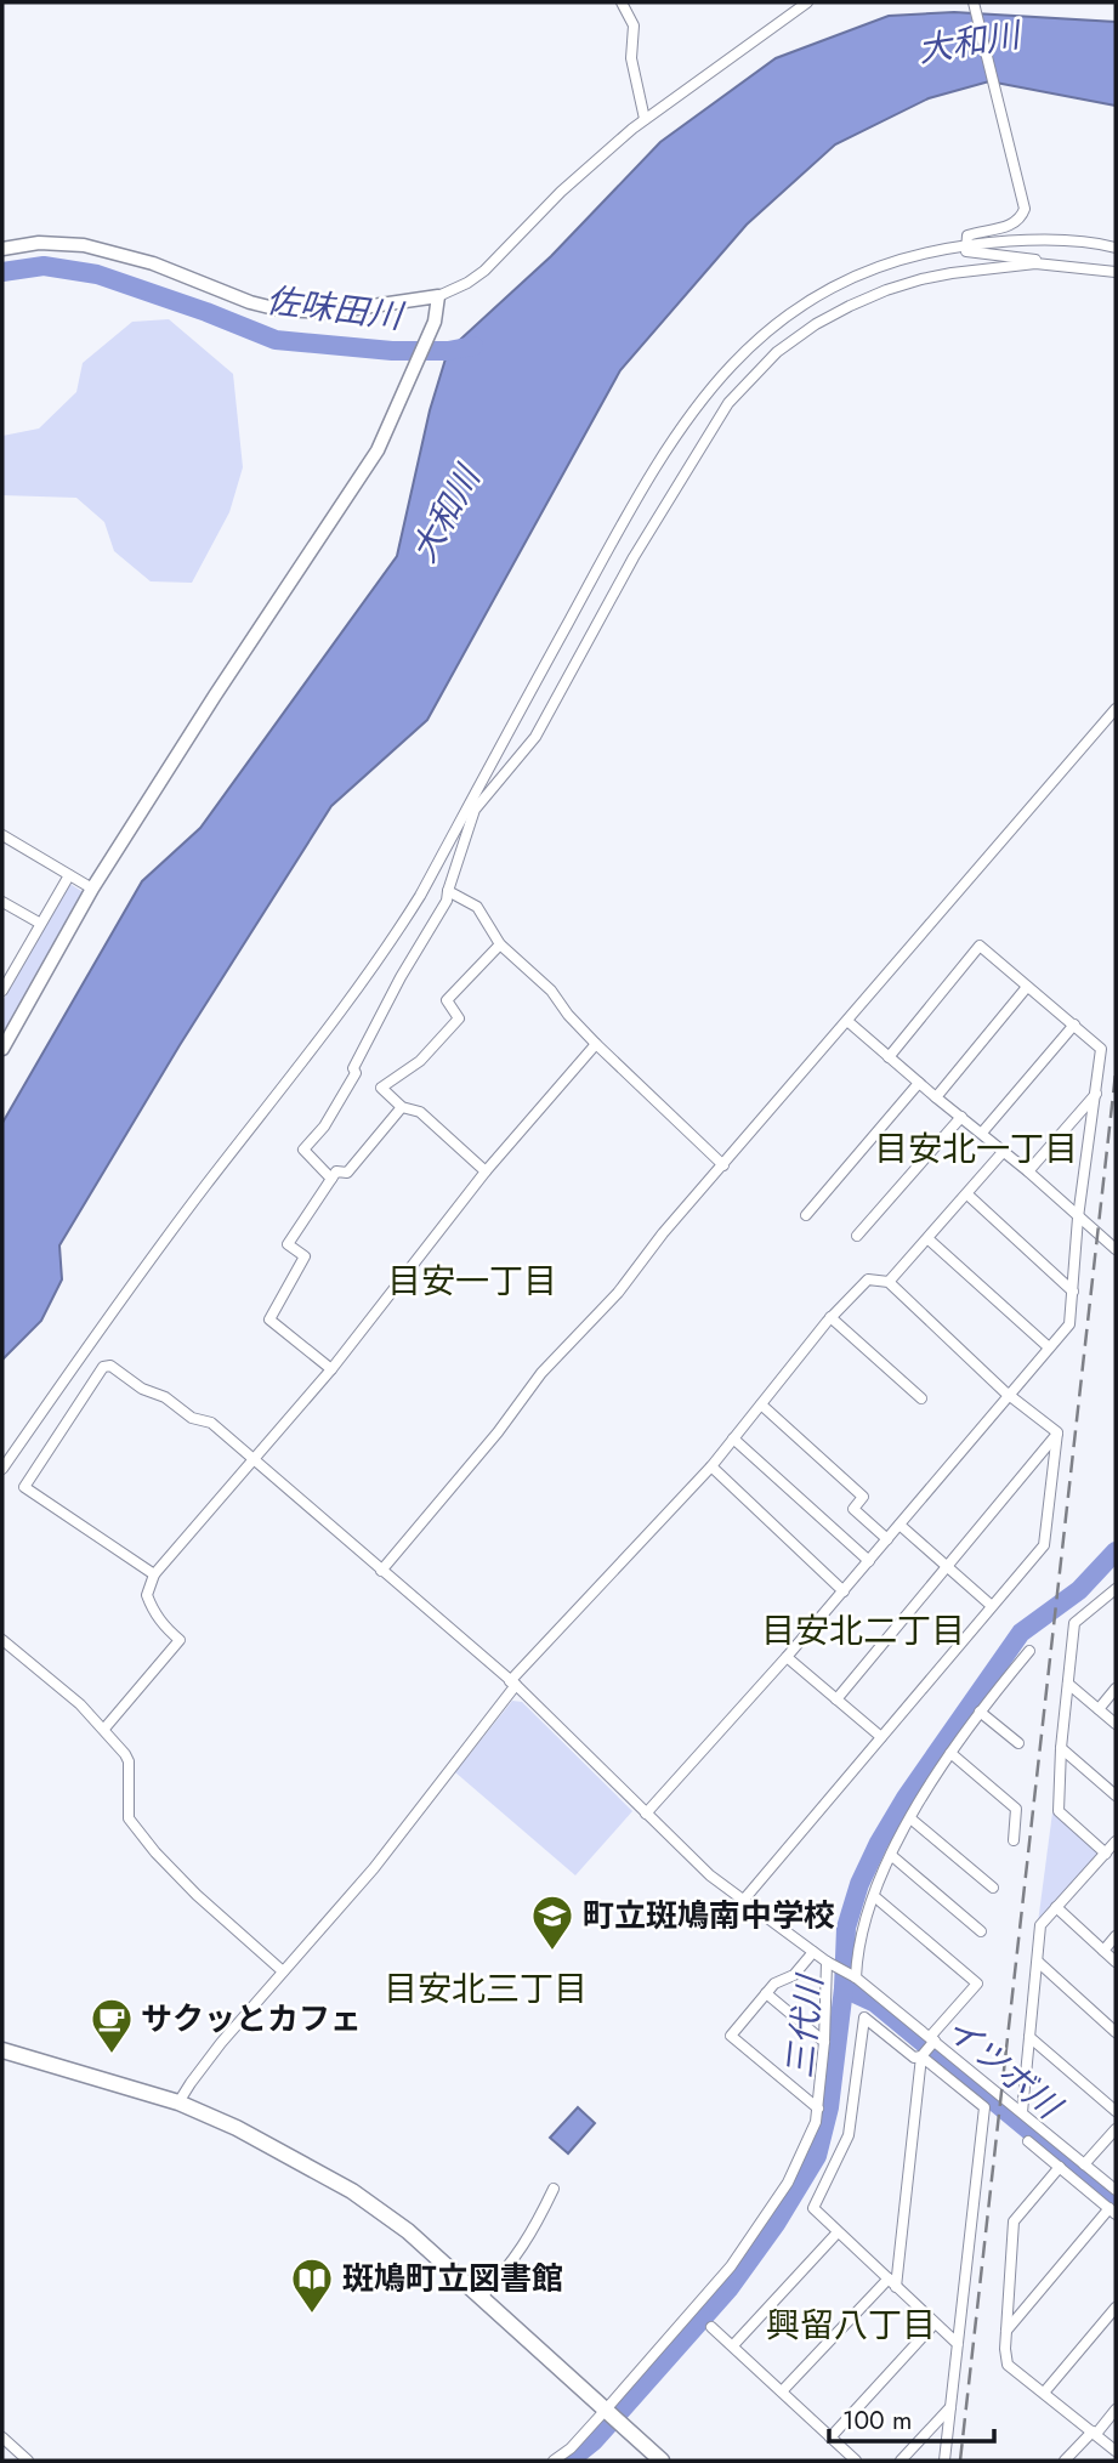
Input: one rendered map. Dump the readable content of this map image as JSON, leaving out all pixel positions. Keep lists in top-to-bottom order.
{
  "districts": [
    "目安北一丁目",
    "目安一丁目",
    "目安北二丁目",
    "目安北三丁目",
    "興留八丁目"
  ],
  "water": [
    "大和川",
    "佐味田川",
    "三代川",
    "イツボ川"
  ],
  "places": {
    "school or university": ["町立斑鳩南中学校"],
    "cafe": ["サクッとカフェ"],
    "library": ["斑鳩町立図書館"]
  },
  "scale_bar": "100 m"
}
